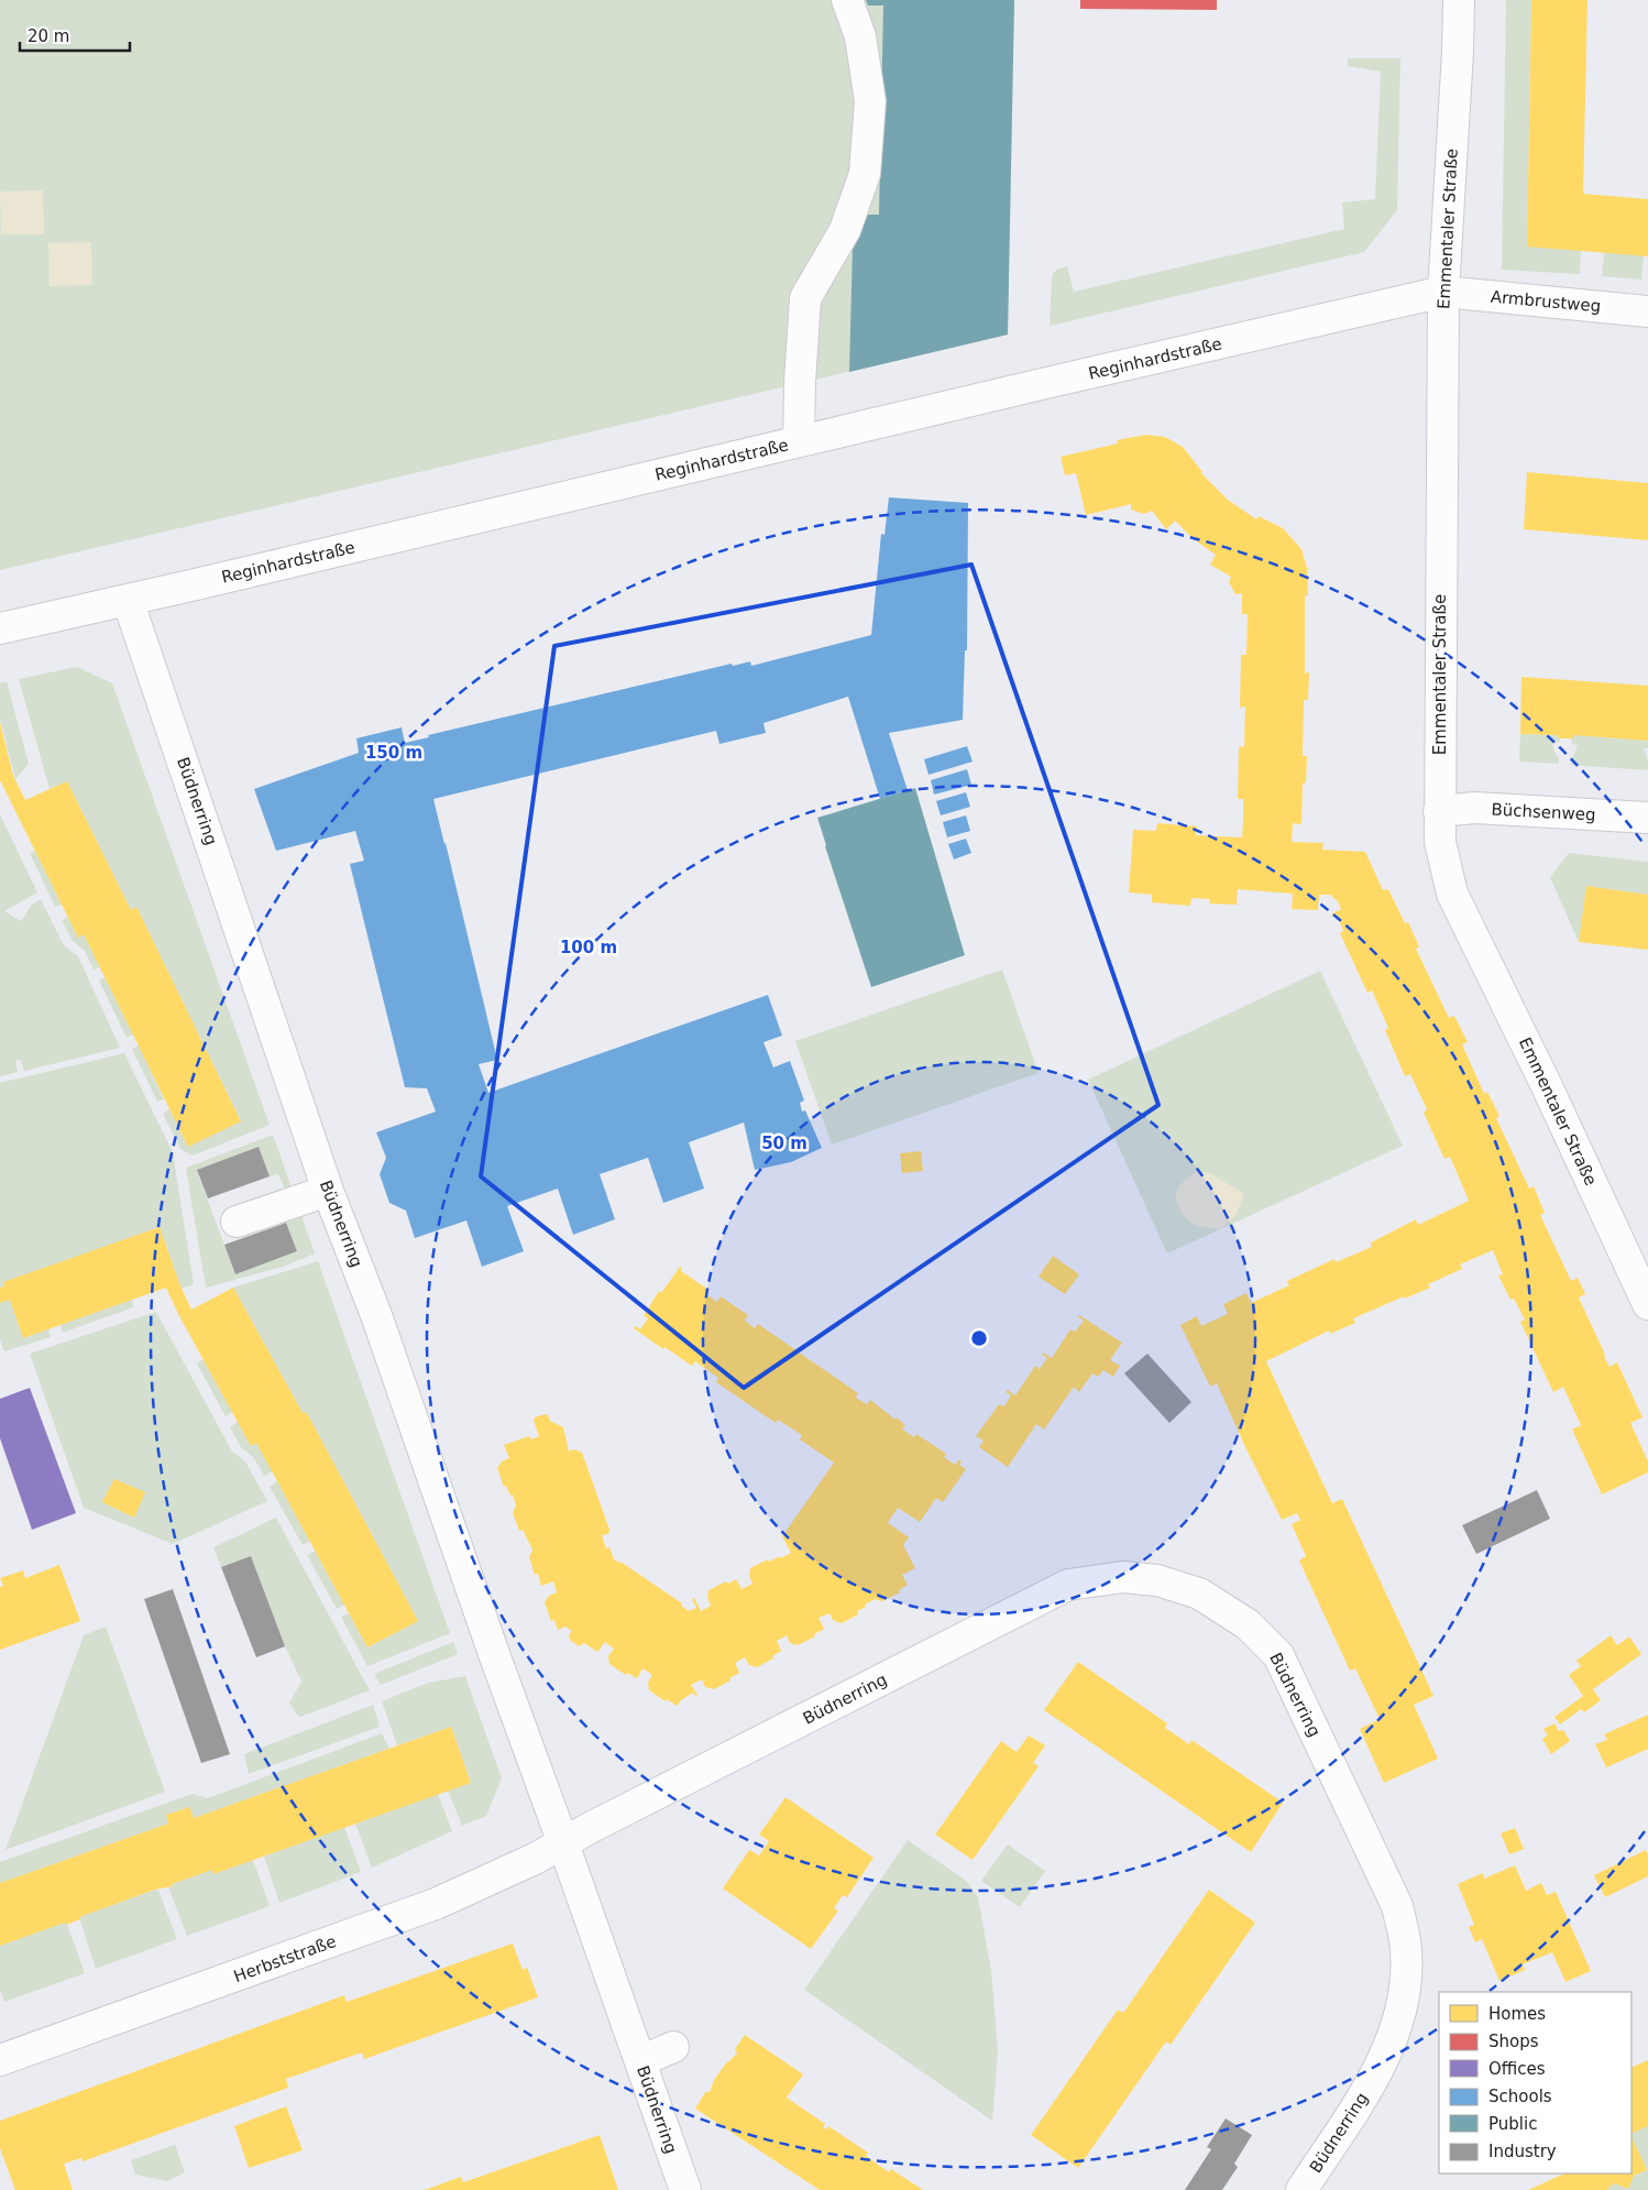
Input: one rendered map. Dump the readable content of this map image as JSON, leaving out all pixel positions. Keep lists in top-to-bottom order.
{
  "streets": {
    "street": [
      "Emmentaler Straße",
      "Armbrustweg",
      "Reginhardstraße",
      "Büdnerring",
      "Büchsenweg",
      "Herbststraße"
    ]
  },
  "crossings": [
    ["Emmentaler Straße", "Armbrustweg"],
    ["Emmentaler Straße", "Reginhardstraße"],
    ["Emmentaler Straße", "Büchsenweg"],
    ["Armbrustweg", "Reginhardstraße"],
    ["Reginhardstraße", "Büdnerring"],
    ["Büdnerring", "Herbststraße"]
  ],
  "legend": [
    "Homes",
    "Shops",
    "Offices",
    "Schools",
    "Public",
    "Industry"
  ],
  "scale_bar": "20 m",
  "rings": ["150 m", "100 m", "50 m"]
}
